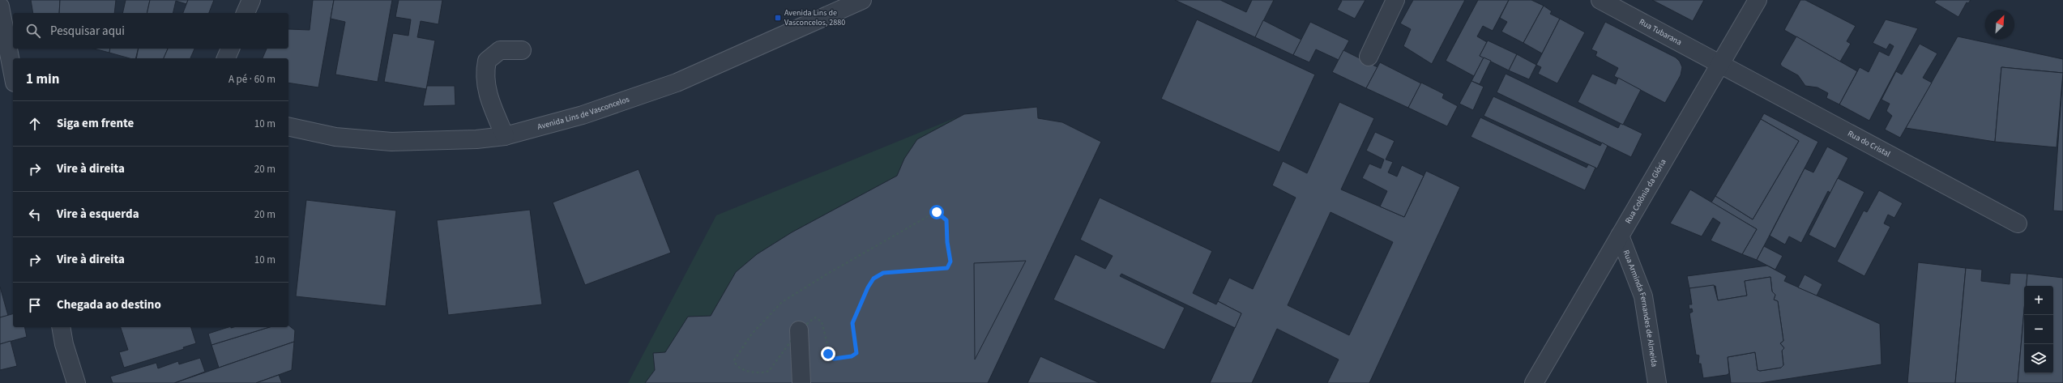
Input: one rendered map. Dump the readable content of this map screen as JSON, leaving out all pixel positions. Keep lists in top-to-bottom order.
{
  "streets": {
    "street": [
      "Rua Tubarana",
      "Avenida Lins de Vasconcelos",
      "Rua do Cristal",
      "Rua Colônia da Glória",
      "Rua Arminda Fernandes de Almeida"
    ]
  },
  "crossings": [
    ["Rua Tubarana", "Rua do Cristal"],
    ["Rua Tubarana", "Rua Colônia da Glória"],
    ["Rua do Cristal", "Rua Colônia da Glória"],
    ["Rua Colônia da Glória", "Rua Arminda Fernandes de Almeida"]
  ],
  "places": {
    "transit": ["Avenida Lins de Vasconcelos, 2880"]
  },
  "north": "top right",
  "page": {
    "search": "Pesquisar aqui",
    "heading": ["1 min", "A pé · 60 m"],
    "list": [
      ["Siga em frente", "10 m"],
      ["Vire à direita", "20 m"],
      ["Vire à esquerda", "20 m"],
      ["Vire à direita", "10 m"],
      "Chegada ao destino"
    ],
    "map_buttons": ["+", "−"]
  }
}
